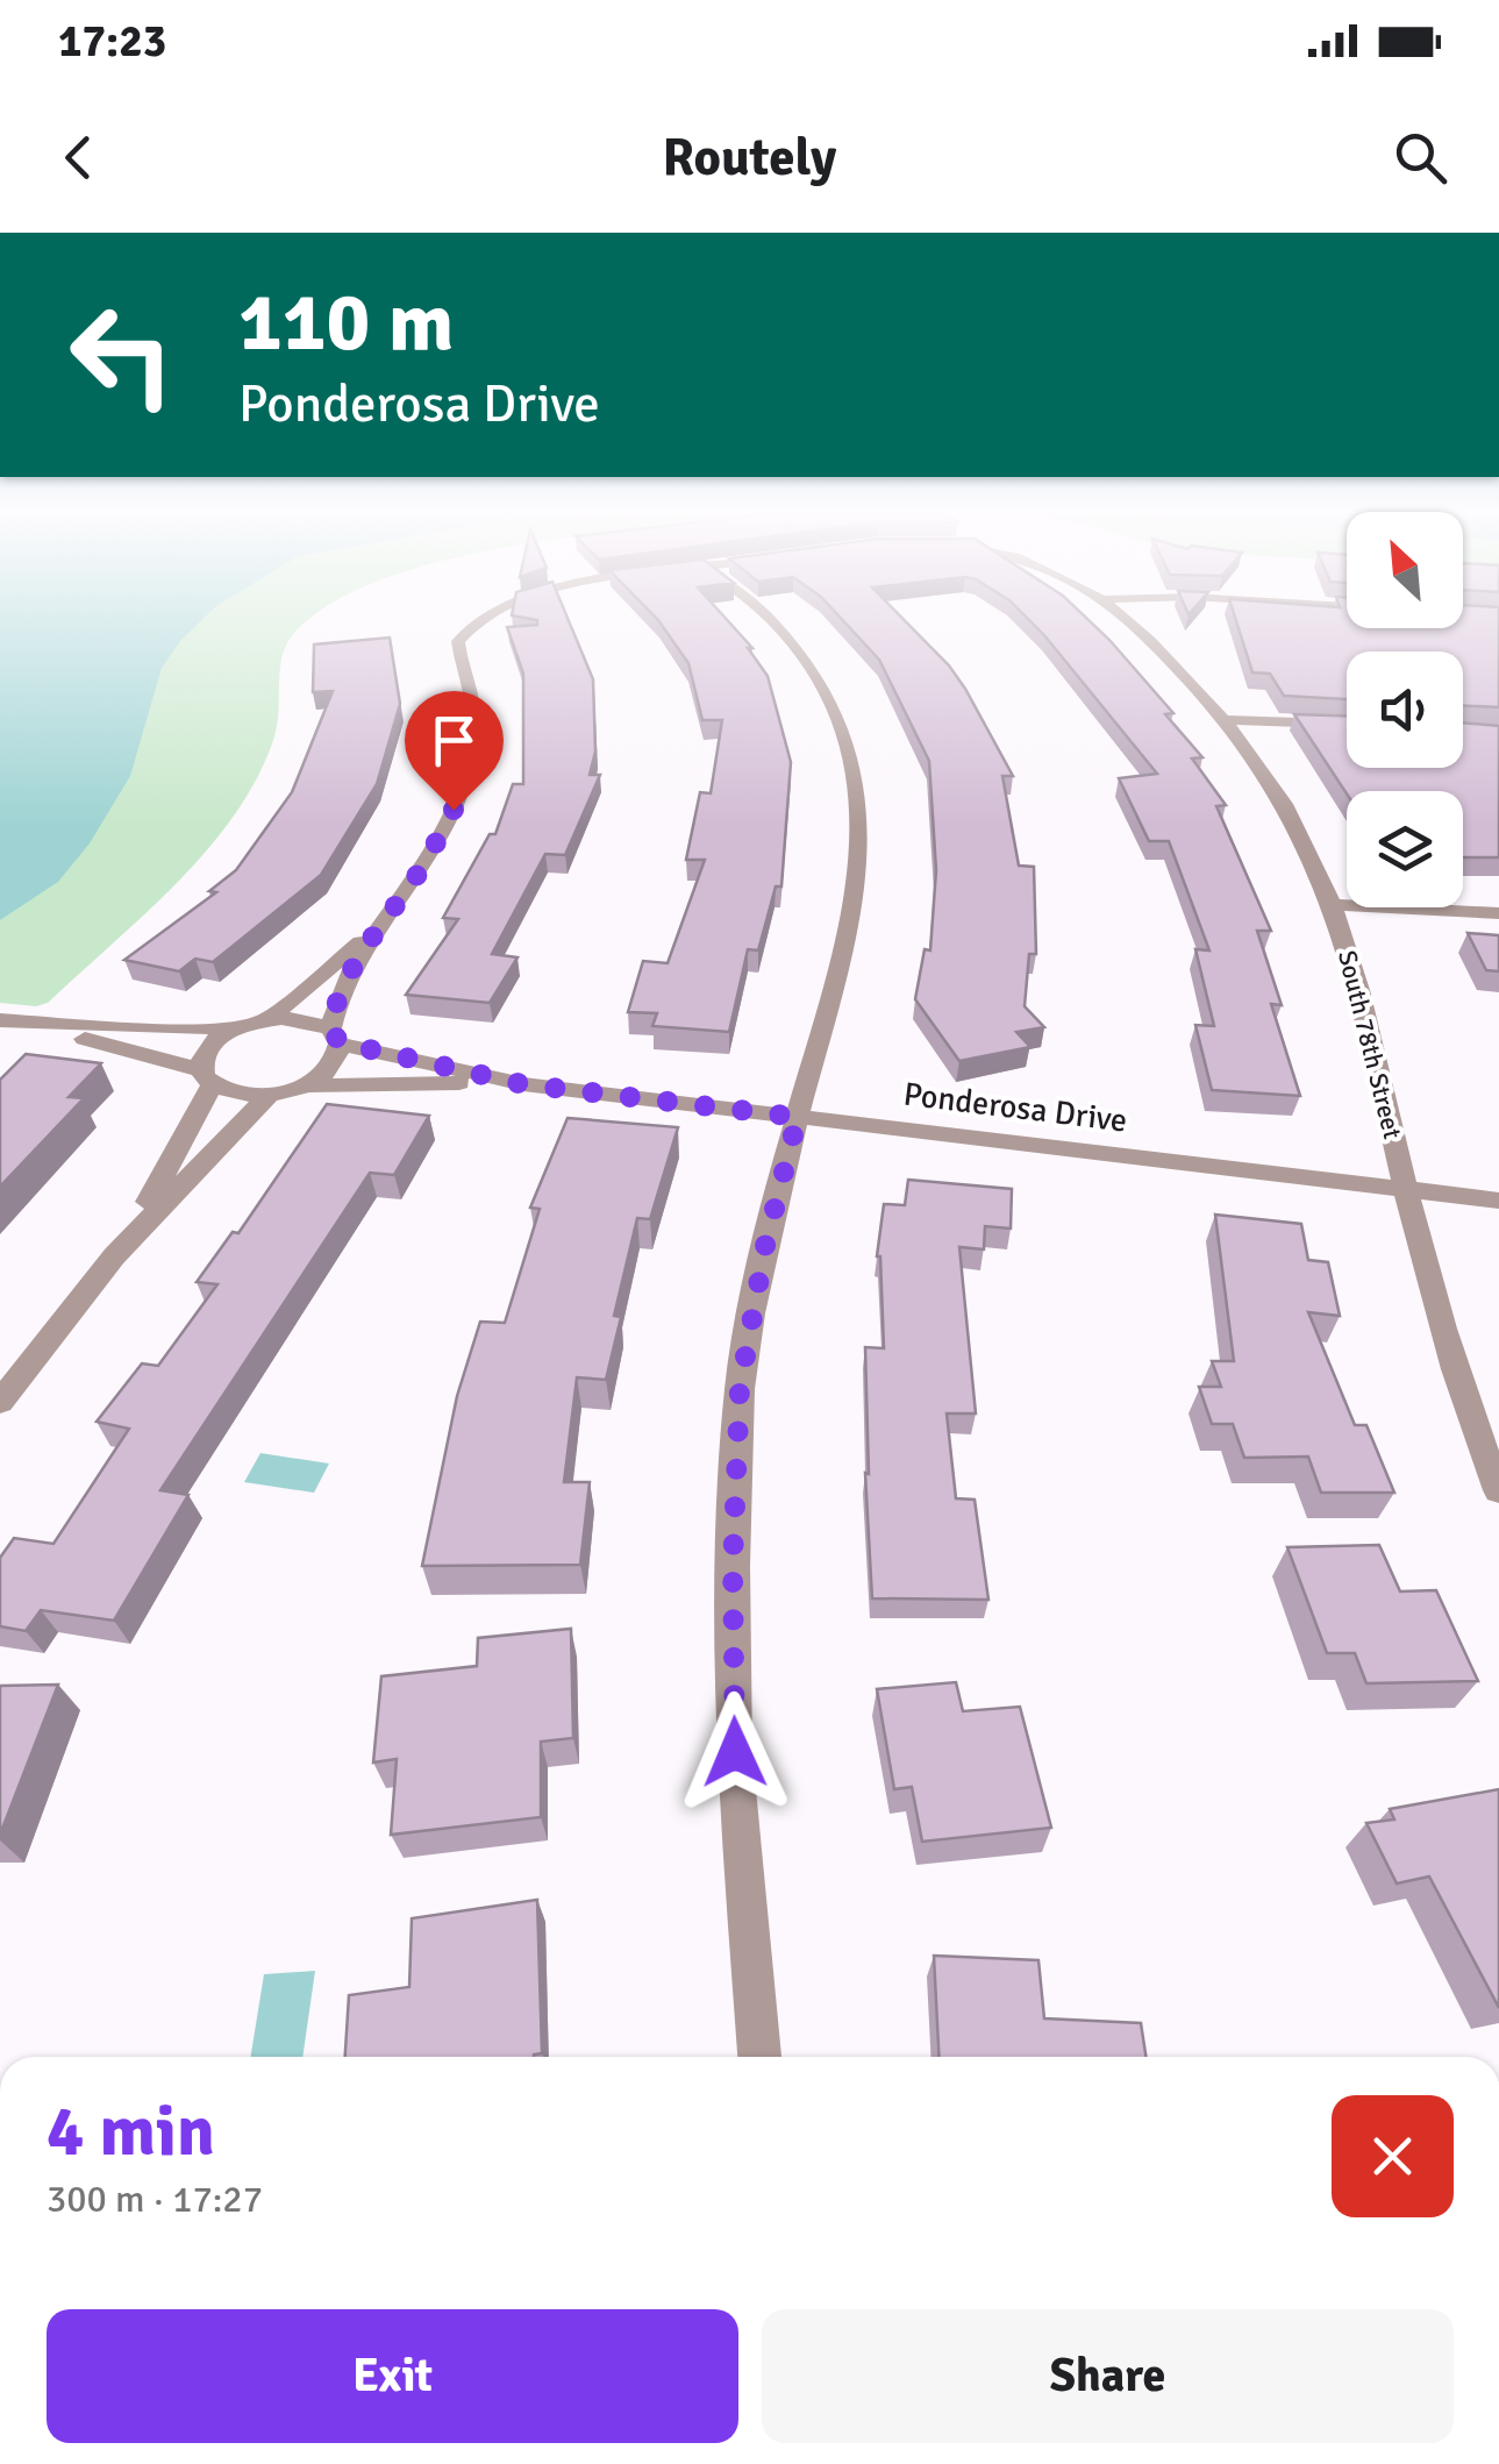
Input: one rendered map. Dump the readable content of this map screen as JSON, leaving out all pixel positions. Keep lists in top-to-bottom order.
{
  "streets": {
    "street": ["South 78th Street", "Ponderosa Drive"]
  },
  "crossings": [
    ["South 78th Street", "Ponderosa Drive"]
  ],
  "north": "top left",
  "page": {
    "status": "17:23",
    "header": "Routely",
    "turn": ["110 m", "Ponderosa Drive"],
    "heading": ["4 min", "300 m · 17:27"],
    "buttons": ["Exit", "Share"]
  }
}
